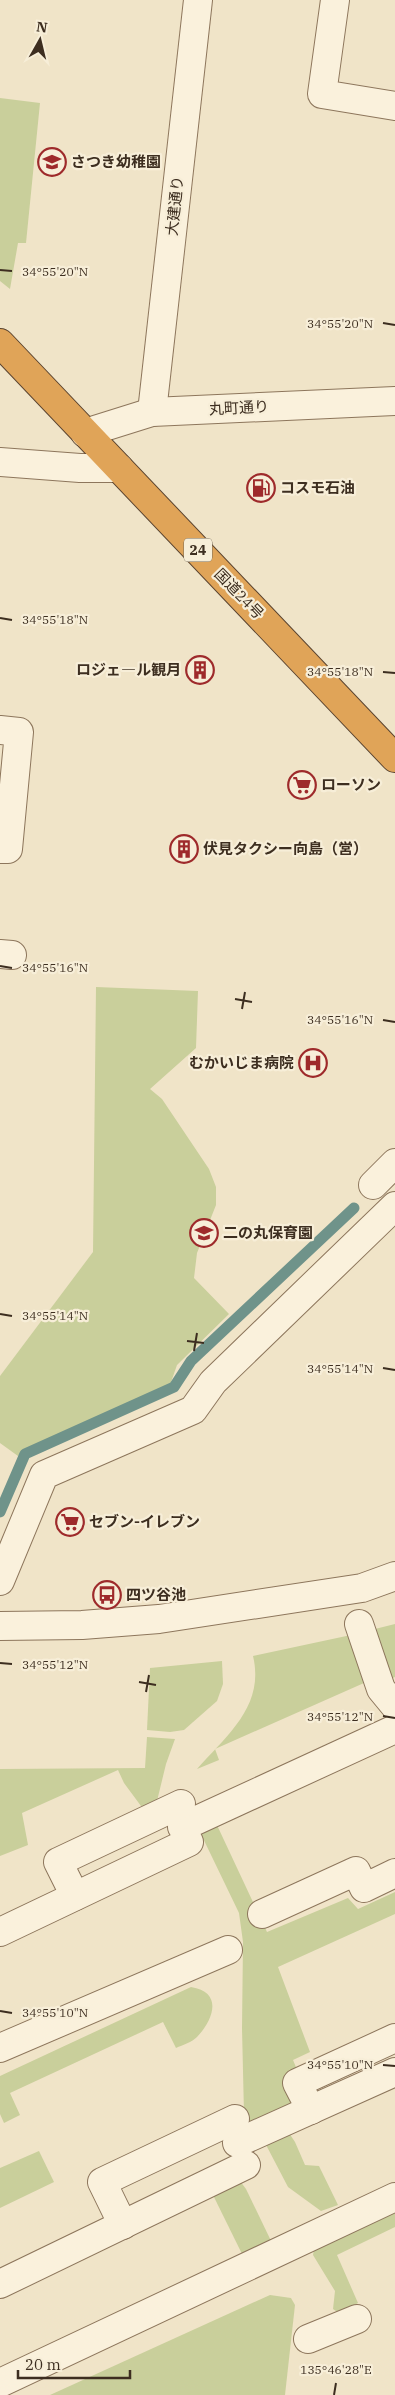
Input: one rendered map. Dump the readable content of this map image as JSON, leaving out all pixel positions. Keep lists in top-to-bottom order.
{
  "streets": {
    "highway": ["24", "国道24号"],
    "street": ["大建通り", "丸町通り"]
  },
  "crossings": [
    ["大建通り", "丸町通り"],
    ["丸町通り", "国道24号"]
  ],
  "places": {
    "school or university": ["さつき幼稚園", "二の丸保育園"],
    "fuel station": ["コスモ石油"],
    "building": ["ロジェ―ル観月", "伏見タクシー向島（営）"],
    "supermarket": ["ローソン", "セブン-イレブン"],
    "hospital": ["むかいじま病院"],
    "bus stop": ["四ツ谷池"]
  },
  "scale_bar": "20 m",
  "north": "top",
  "coordinates": [
    "34°55'20\"N",
    "34°55'18\"N",
    "34°55'16\"N",
    "34°55'14\"N",
    "34°55'12\"N",
    "34°55'10\"N",
    "135°46'28\"E"
  ]
}
